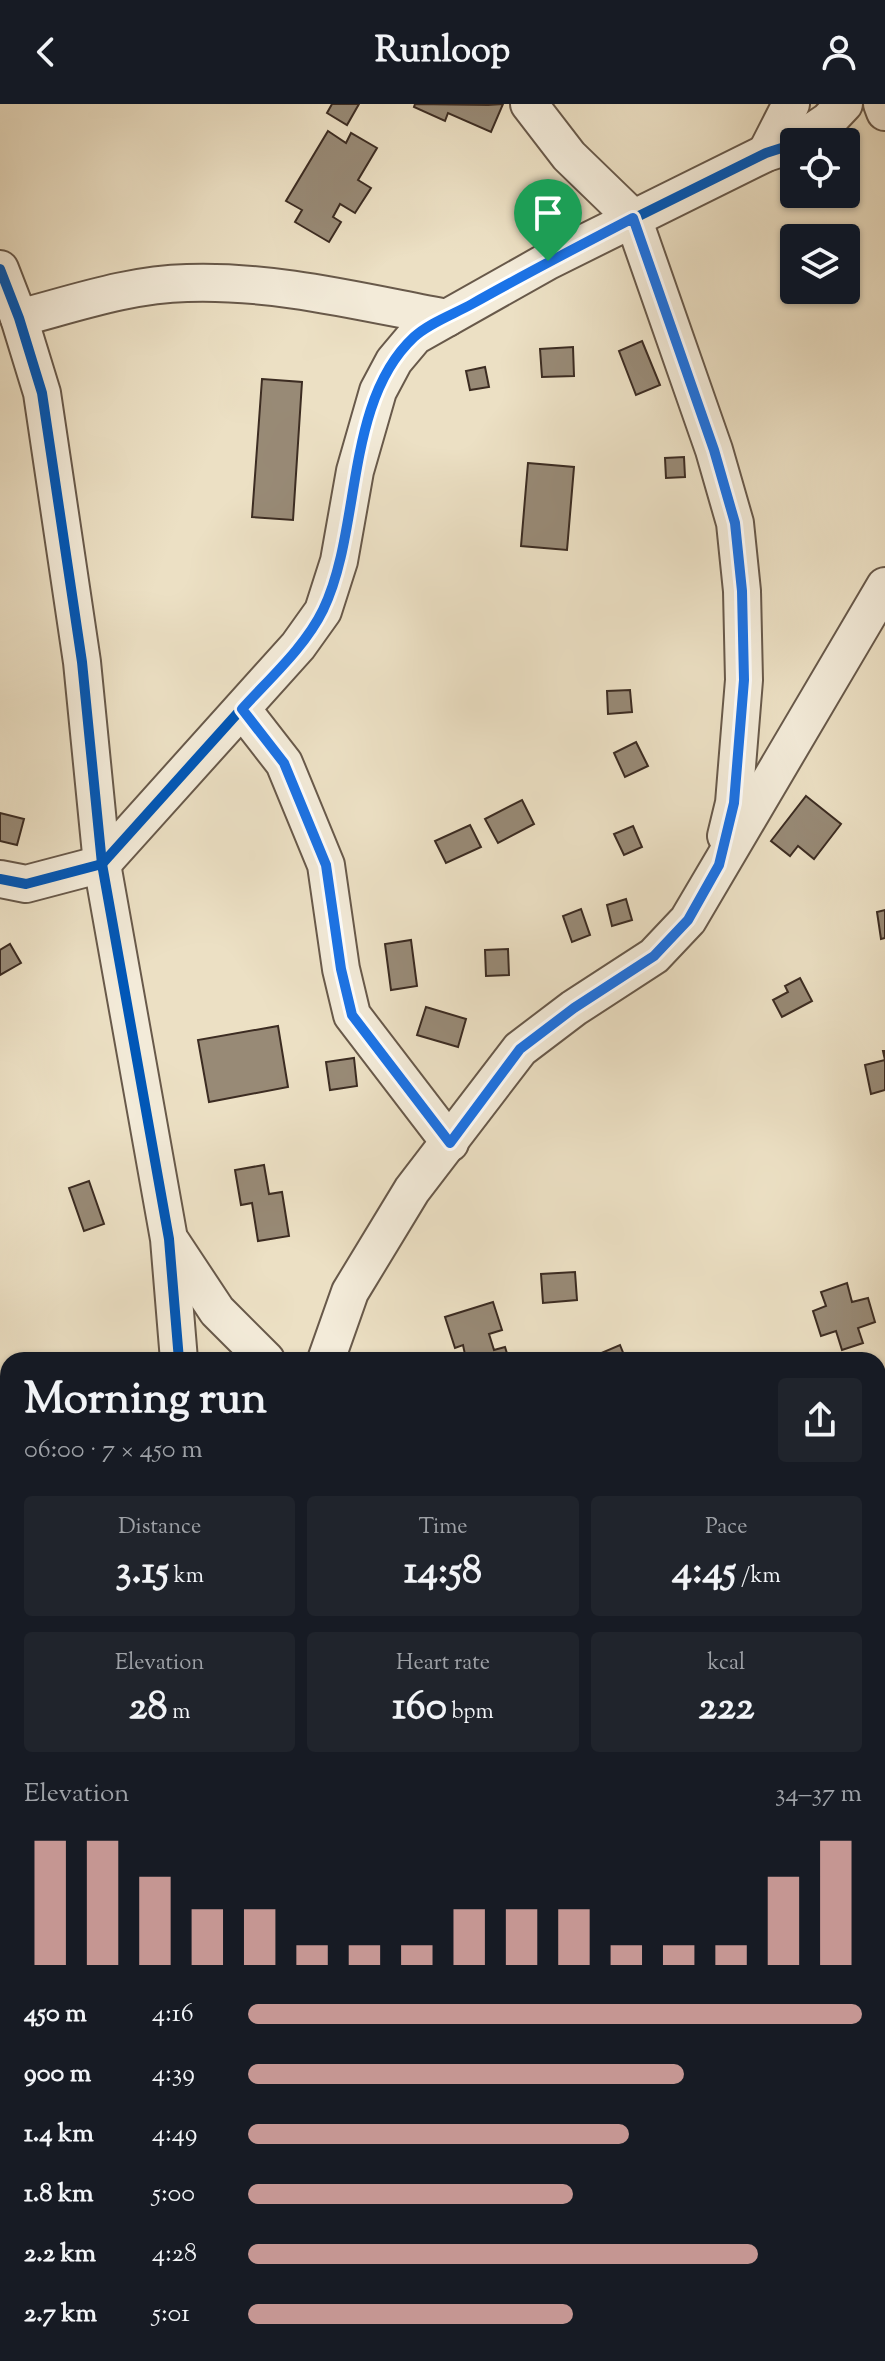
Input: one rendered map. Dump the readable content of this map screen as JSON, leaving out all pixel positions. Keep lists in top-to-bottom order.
{
  "page": {
    "header": "Runloop",
    "heading": ["Morning run", "06:00 · 7 × 450 m"],
    "stats": [
      ["Distance", "3.15 km"],
      ["Time", "14:58"],
      ["Pace", "4:45 /km"],
      ["Elevation", "28 m"],
      ["Heart rate", "160 bpm"],
      ["kcal", "222"]
    ],
    "chart": ["Elevation", "34–37 m"],
    "list": [
      {
        "name": "450 m",
        "note": "4:16"
      },
      {
        "name": "900 m",
        "note": "4:39"
      },
      {
        "name": "1.4 km",
        "note": "4:49"
      },
      {
        "name": "1.8 km",
        "note": "5:00"
      },
      {
        "name": "2.2 km",
        "note": "4:28"
      },
      {
        "name": "2.7 km",
        "note": "5:01"
      }
    ]
  }
}
